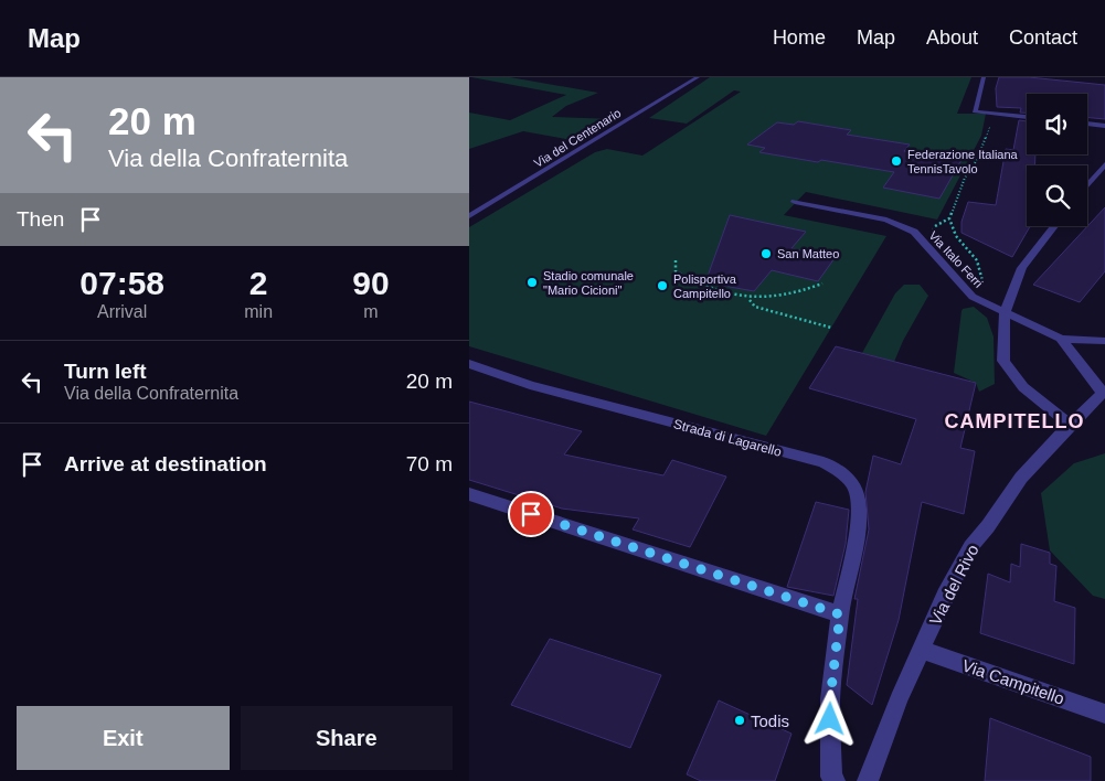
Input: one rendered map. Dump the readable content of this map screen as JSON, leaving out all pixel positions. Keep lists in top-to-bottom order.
{
  "streets": {
    "street": [
      "Via del Centenario",
      "Via Italo Ferri",
      "Strada di Lagarello",
      "Via del Rivo",
      "Via Campitello"
    ]
  },
  "crossings": [
    ["Via del Rivo", "Via Campitello"]
  ],
  "districts": ["CAMPITELLO"],
  "places": [
    "Federazione Italiana TennisTavolo",
    "San Matteo",
    "Stadio comunale \"Mario Cicioni\"",
    "Polisportiva Campitello",
    "Todis"
  ],
  "page": {
    "header": "Map",
    "nav": [
      "Home",
      "Map",
      "About",
      "Contact"
    ],
    "turn": ["20 m", "Via della Confraternita"],
    "then": "Then",
    "eta": [
      "07:58",
      "Arrival",
      "2",
      "min",
      "90",
      "m"
    ],
    "list": [
      {
        "name": "Turn left",
        "note": "Via della Confraternita",
        "value": "20 m"
      },
      {
        "name": "Arrive at destination",
        "value": "70 m"
      }
    ],
    "buttons": ["Exit", "Share"]
  }
}
